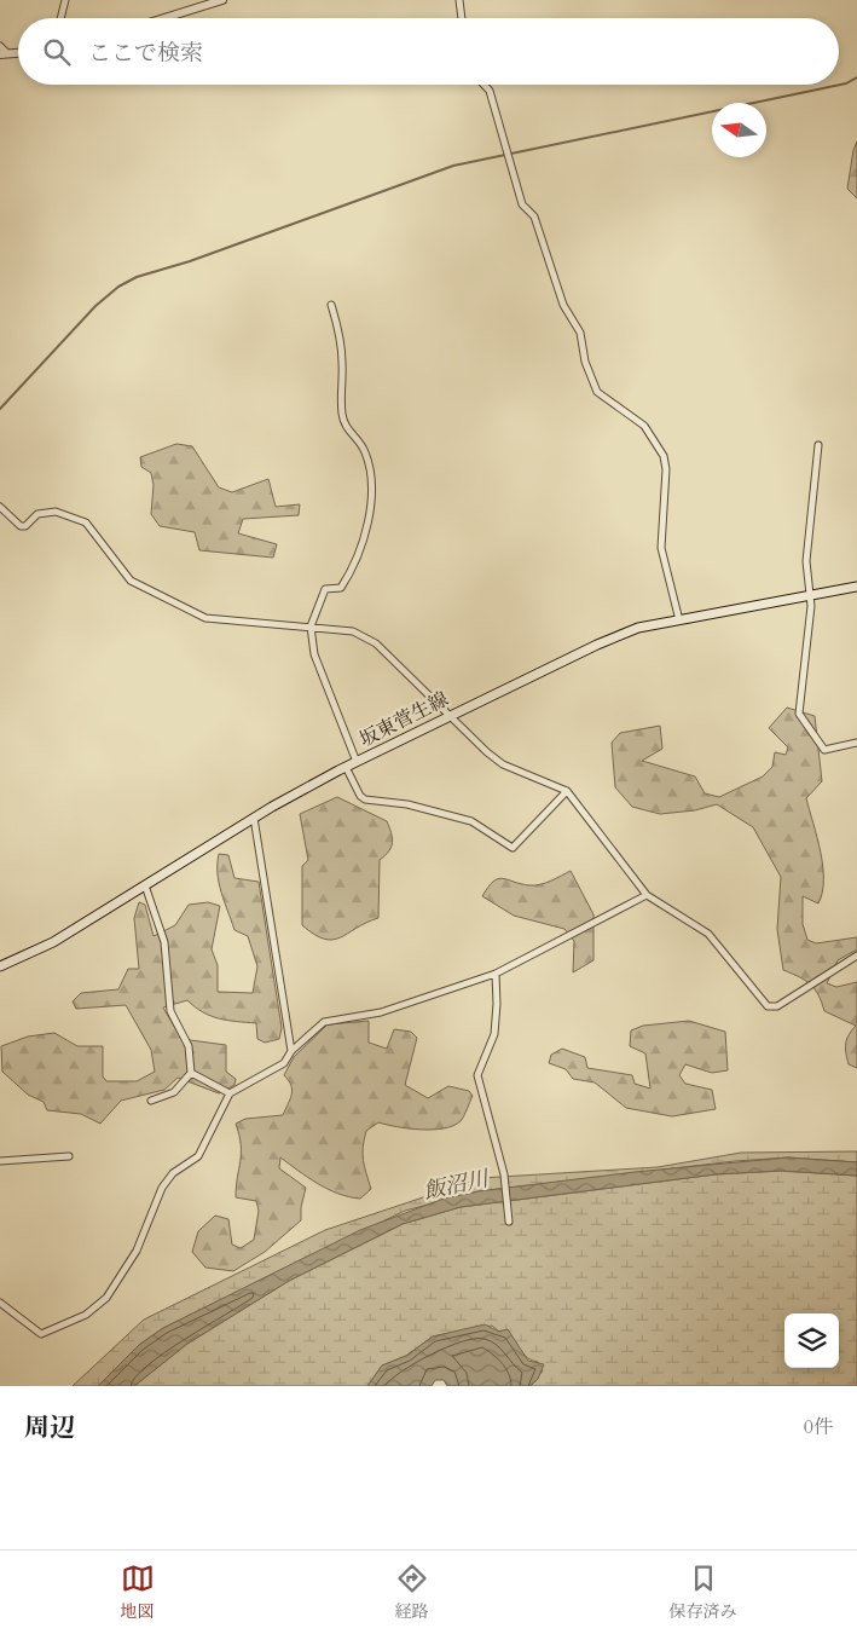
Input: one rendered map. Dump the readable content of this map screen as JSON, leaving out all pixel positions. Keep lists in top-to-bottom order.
{
  "streets": {
    "main road": ["坂東菅生線"]
  },
  "water": ["飯沼川"],
  "north": "left",
  "page": {
    "search": "ここで検索",
    "heading": ["周辺", "0件"],
    "nav": ["地図", "経路", "保存済み"]
  }
}
